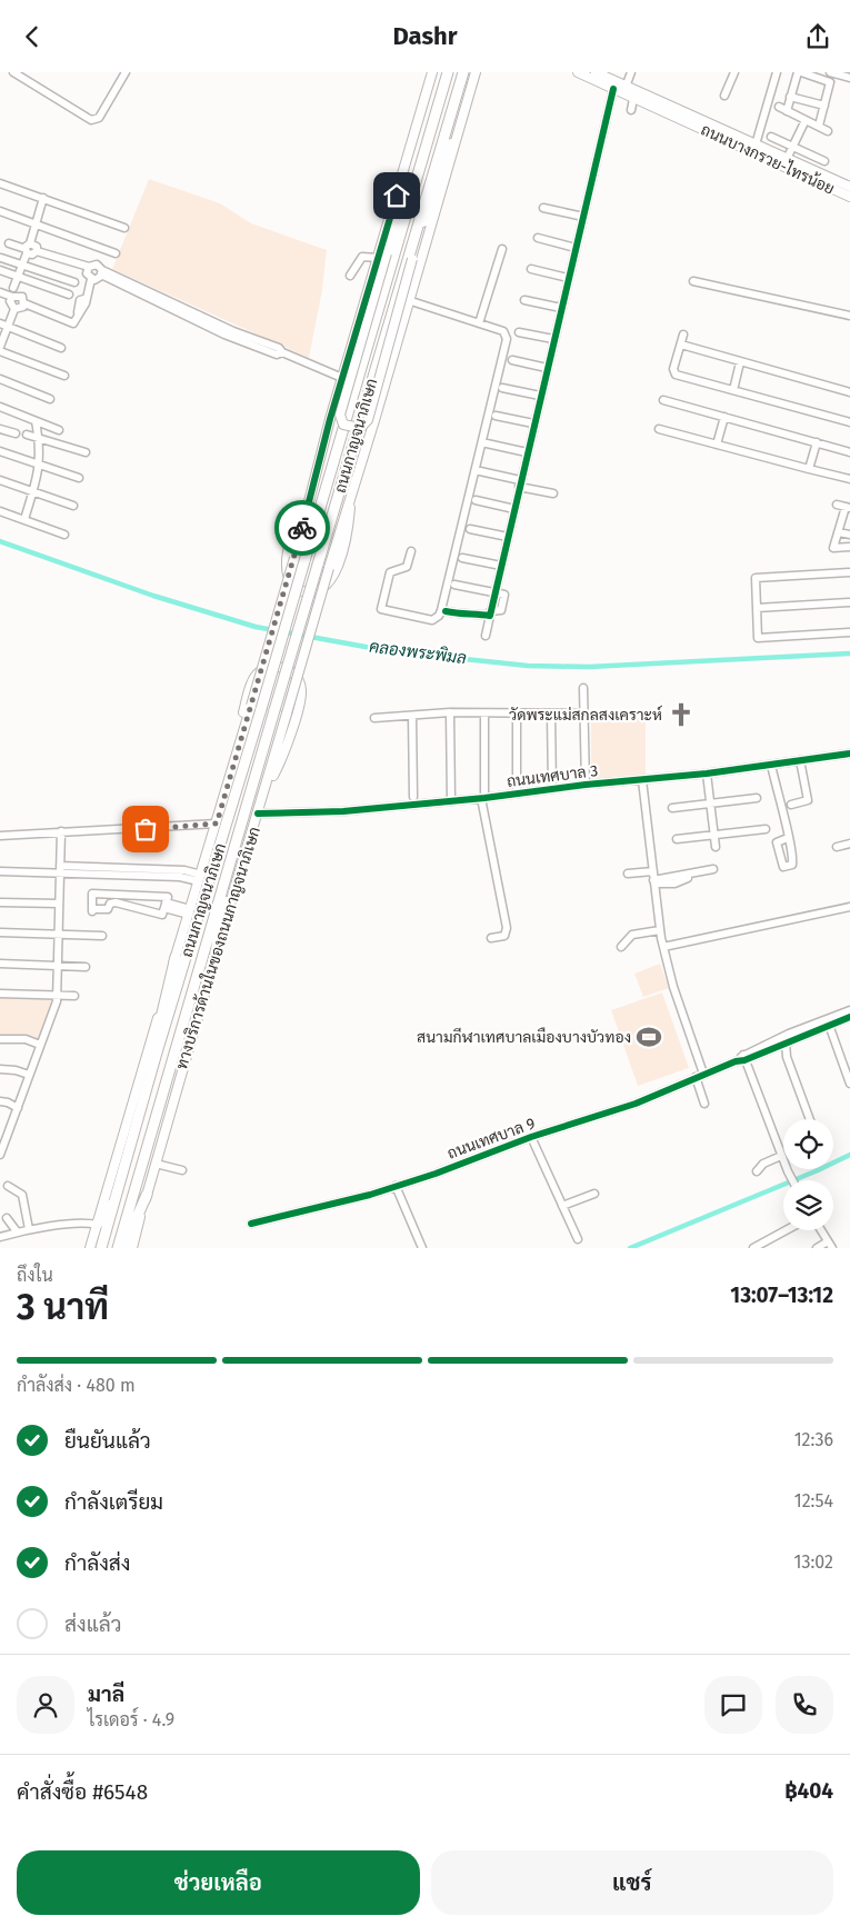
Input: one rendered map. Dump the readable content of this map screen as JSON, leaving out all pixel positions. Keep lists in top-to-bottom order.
{
  "streets": {
    "highway": ["ถนนกาญจนาภิเษก"],
    "main road": ["ถนนบางกรวย-ไทรน้อย", "ทางบริการด้านในของถนนกาญจนาภิเษก"],
    "street": ["ถนนเทศบาล 3", "ถนนเทศบาล 9"]
  },
  "crossings": [
    ["ถนนเทศบาล 3", "ทางบริการด้านในของถนนกาญจนาภิเษก"]
  ],
  "water": ["คลองพระพิมล"],
  "places": {
    "church": ["วัดพระแม่สกลสงเคราะห์"],
    "sports": ["สนามกีฬาเทศบาลเมืองบางบัวทอง"]
  },
  "page": {
    "header": "Dashr",
    "heading": ["3 นาที", "ถึงใน", "13:07–13:12"],
    "panel": [
      "มาลี",
      "ไรเดอร์ · 4.9",
      "คำสั่งซื้อ #6548",
      "฿404"
    ],
    "bar": "กำลังส่ง · 480 m",
    "list": [
      ["ยืนยันแล้ว", "12:36"],
      ["กำลังเตรียม", "12:54"],
      ["กำลังส่ง", "13:02"],
      "ส่งแล้ว"
    ],
    "buttons": ["ช่วยเหลือ", "แชร์"]
  }
}
